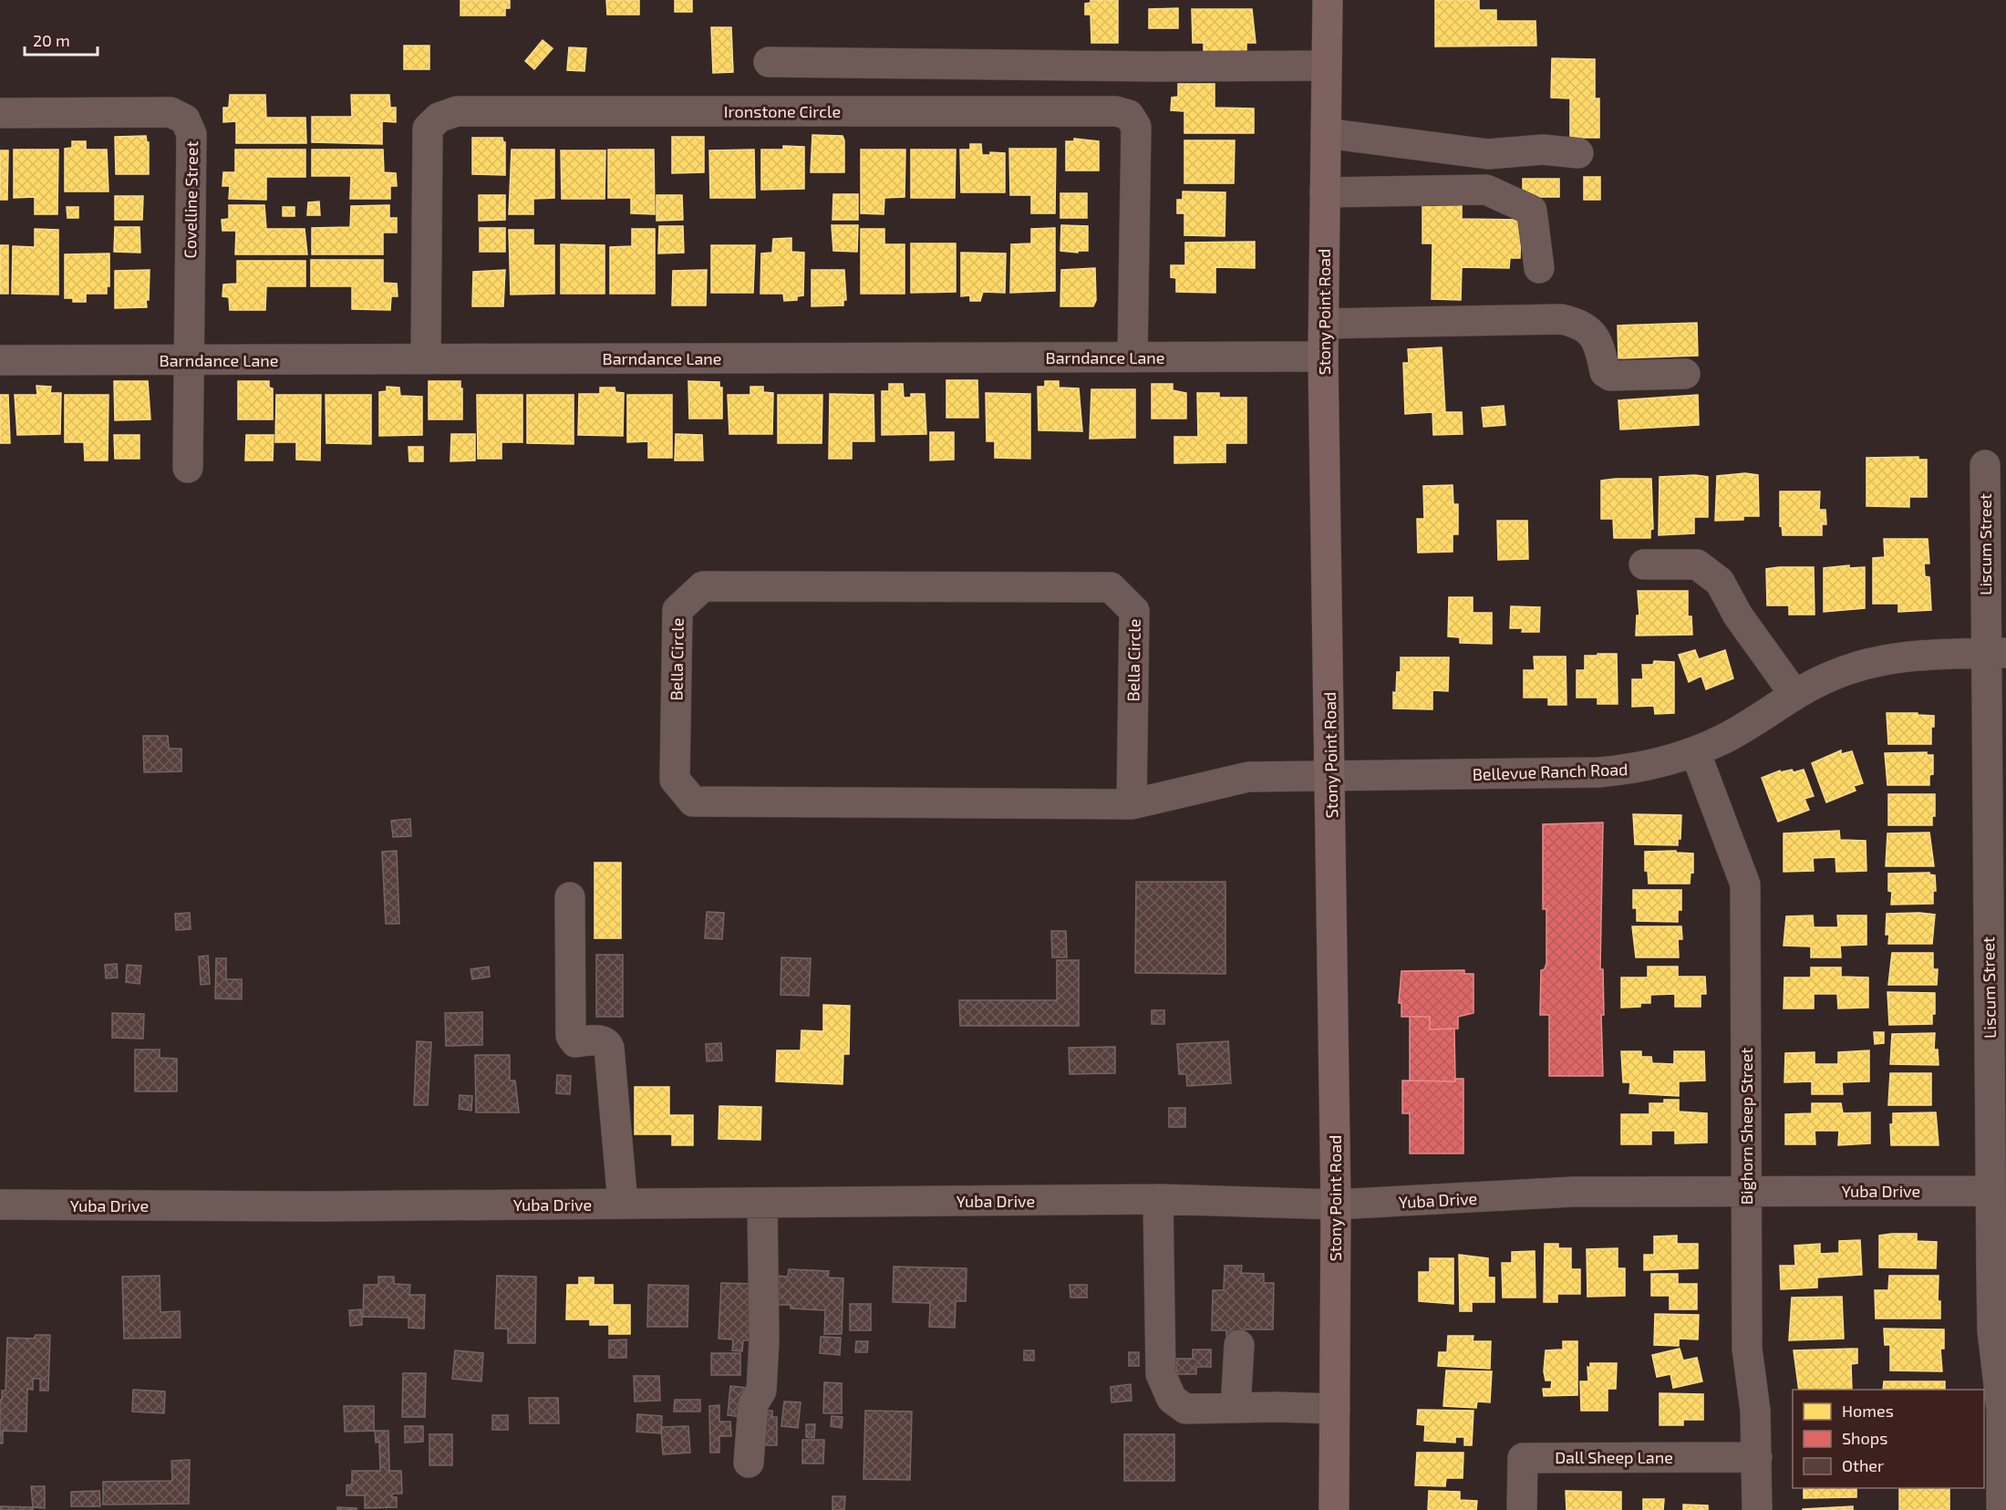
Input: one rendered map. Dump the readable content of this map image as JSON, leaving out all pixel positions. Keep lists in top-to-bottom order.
{
  "streets": {
    "main road": ["Stony Point Road"],
    "street": [
      "Ironstone Circle",
      "Covelline Street",
      "Barndance Lane",
      "Liscum Street",
      "Bella Circle",
      "Bellevue Ranch Road",
      "Bighorn Sheep Street",
      "Yuba Drive",
      "Dall Sheep Lane"
    ]
  },
  "crossings": [
    ["Ironstone Circle", "Barndance Lane"],
    ["Covelline Street", "Barndance Lane"],
    ["Stony Point Road", "Barndance Lane"],
    ["Stony Point Road", "Bella Circle"],
    ["Stony Point Road", "Bellevue Ranch Road"],
    ["Stony Point Road", "Yuba Drive"],
    ["Liscum Street", "Bellevue Ranch Road"],
    ["Liscum Street", "Yuba Drive"],
    ["Bella Circle", "Bellevue Ranch Road"],
    ["Bellevue Ranch Road", "Bighorn Sheep Street"],
    ["Bighorn Sheep Street", "Yuba Drive"],
    ["Bighorn Sheep Street", "Dall Sheep Lane"]
  ],
  "legend": ["Homes", "Shops", "Other"],
  "scale_bar": "20 m"
}
